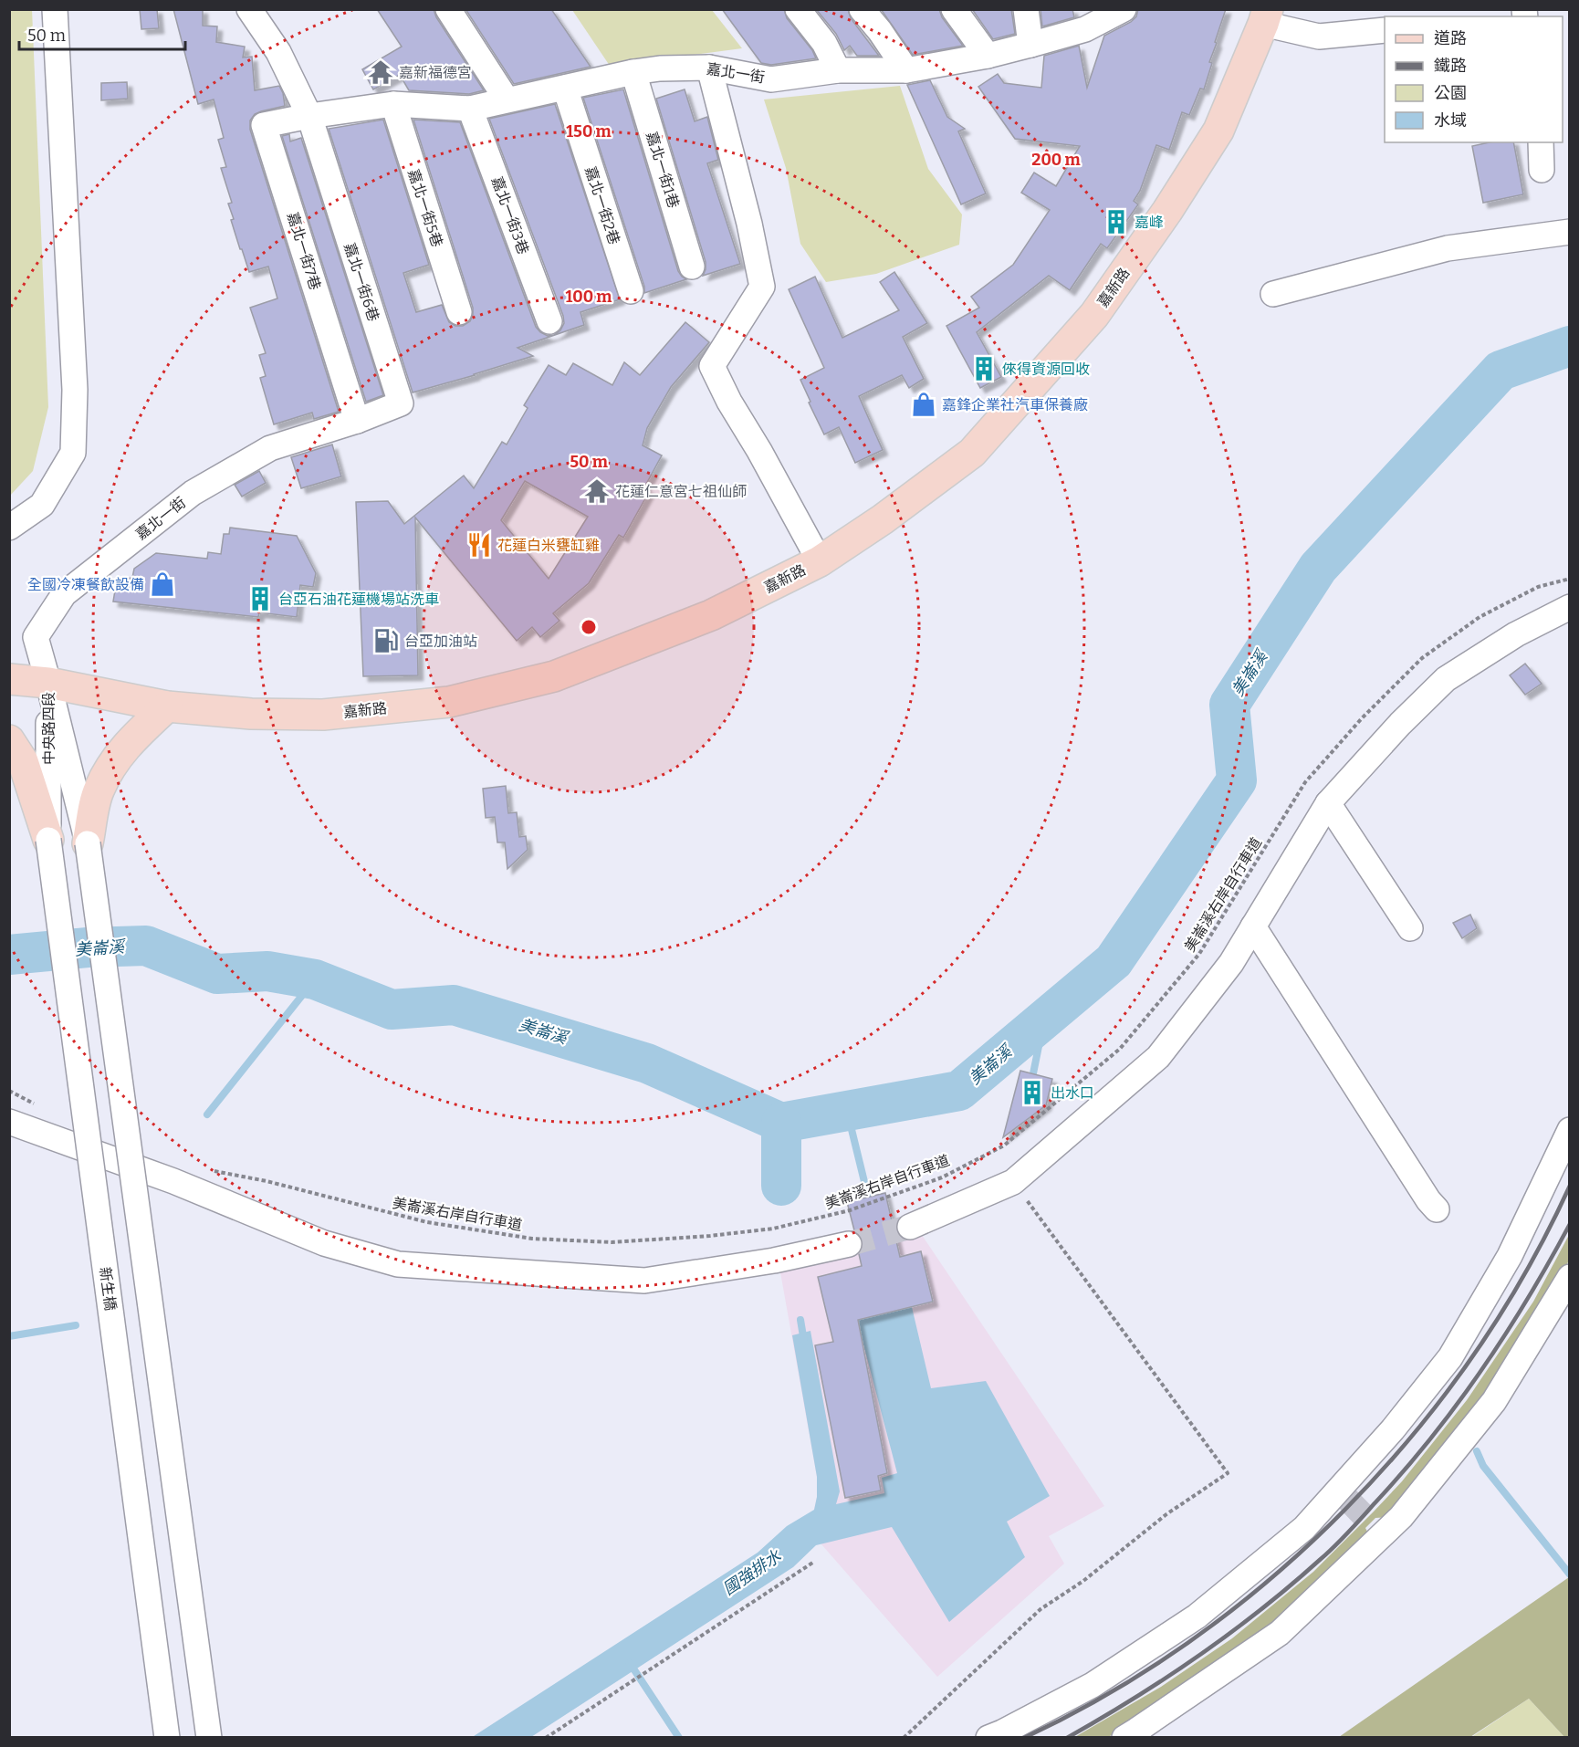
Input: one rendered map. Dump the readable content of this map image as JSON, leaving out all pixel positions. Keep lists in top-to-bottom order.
{
  "streets": {
    "main road": ["嘉新路"],
    "street": [
      "嘉北一街",
      "嘉北一街1巷",
      "嘉北一街2巷",
      "嘉北一街5巷",
      "嘉北一街3巷",
      "嘉北一街7巷",
      "嘉北一街6巷",
      "中央路四段",
      "新生橋"
    ],
    "path": ["美崙溪右岸自行車道"]
  },
  "crossings": [
    ["嘉北一街", "嘉北一街1巷"],
    ["嘉北一街", "嘉北一街2巷"],
    ["嘉北一街", "嘉北一街5巷"],
    ["嘉北一街", "嘉北一街3巷"],
    ["嘉北一街", "嘉北一街7巷"],
    ["嘉北一街", "嘉北一街6巷"],
    ["嘉北一街", "嘉新路"],
    ["嘉北一街", "中央路四段"],
    ["嘉北一街7巷", "嘉北一街6巷"],
    ["嘉新路", "中央路四段"],
    ["中央路四段", "新生橋"]
  ],
  "water": ["美崙溪", "國強排水"],
  "places": {
    "temple": ["嘉新福德宮", "花蓮仁意宮七祖仙師"],
    "building": [
      "嘉峰",
      "倈得資源回收",
      "台亞石油花蓮機場站洗車",
      "出水口"
    ],
    "shop": ["嘉鋒企業社汽車保養廠", "全國冷凍餐飲設備"],
    "restaurant": ["花蓮白米甕缸雞"],
    "fuel station": ["台亞加油站"]
  },
  "legend": [
    "道路",
    "鐵路",
    "公園",
    "水域"
  ],
  "scale_bar": "50 m",
  "rings": [
    "150 m",
    "200 m",
    "100 m",
    "50 m"
  ]
}
